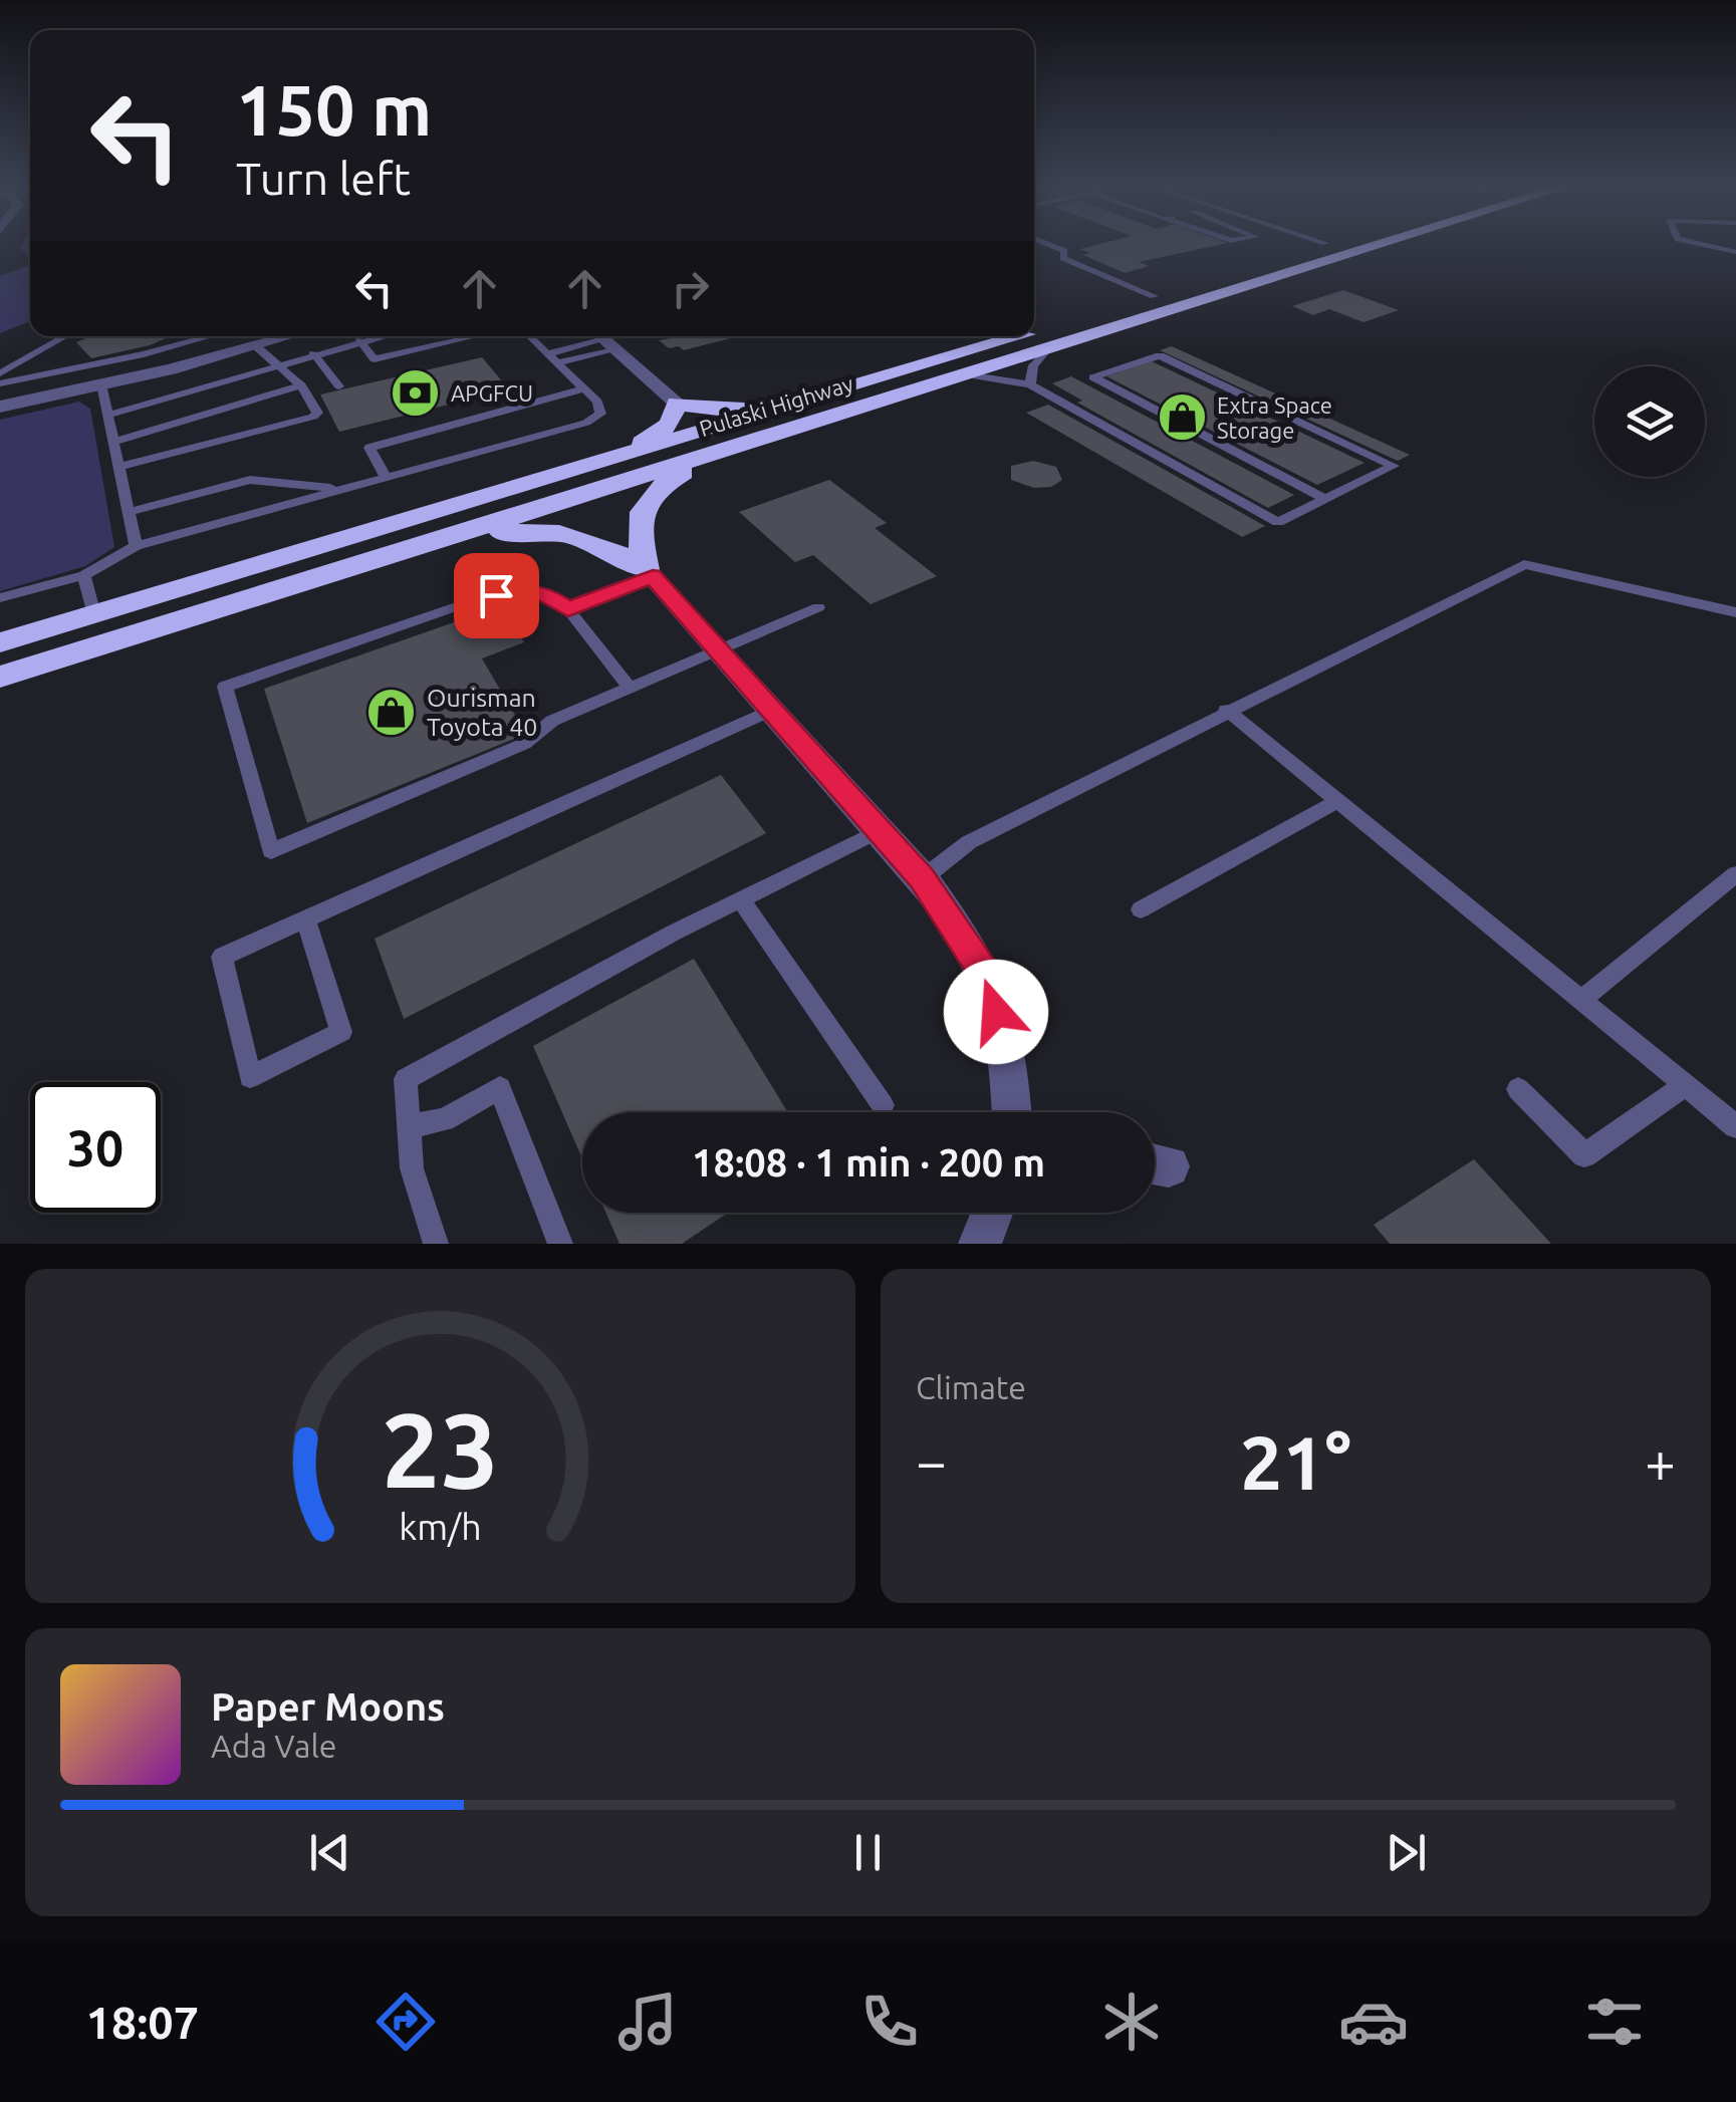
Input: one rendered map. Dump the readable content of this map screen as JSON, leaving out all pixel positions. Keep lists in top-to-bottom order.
{
  "streets": {
    "highway": ["Pulaski Highway"]
  },
  "places": {
    "bank": ["APGFCU"],
    "shop": ["Extra Space Storage", "Ourisman Toyota 40"]
  },
  "page": {
    "turn": ["150 m", "Turn left"],
    "limit": "30",
    "trip": "18:08 · 1 min · 200 m",
    "tile": "Climate",
    "heat": ["−", "21°", "+"],
    "song": ["Paper Moons", "Ada Vale"],
    "tabs": "18:07",
    "gauge": ["23", "km/h"]
  }
}
